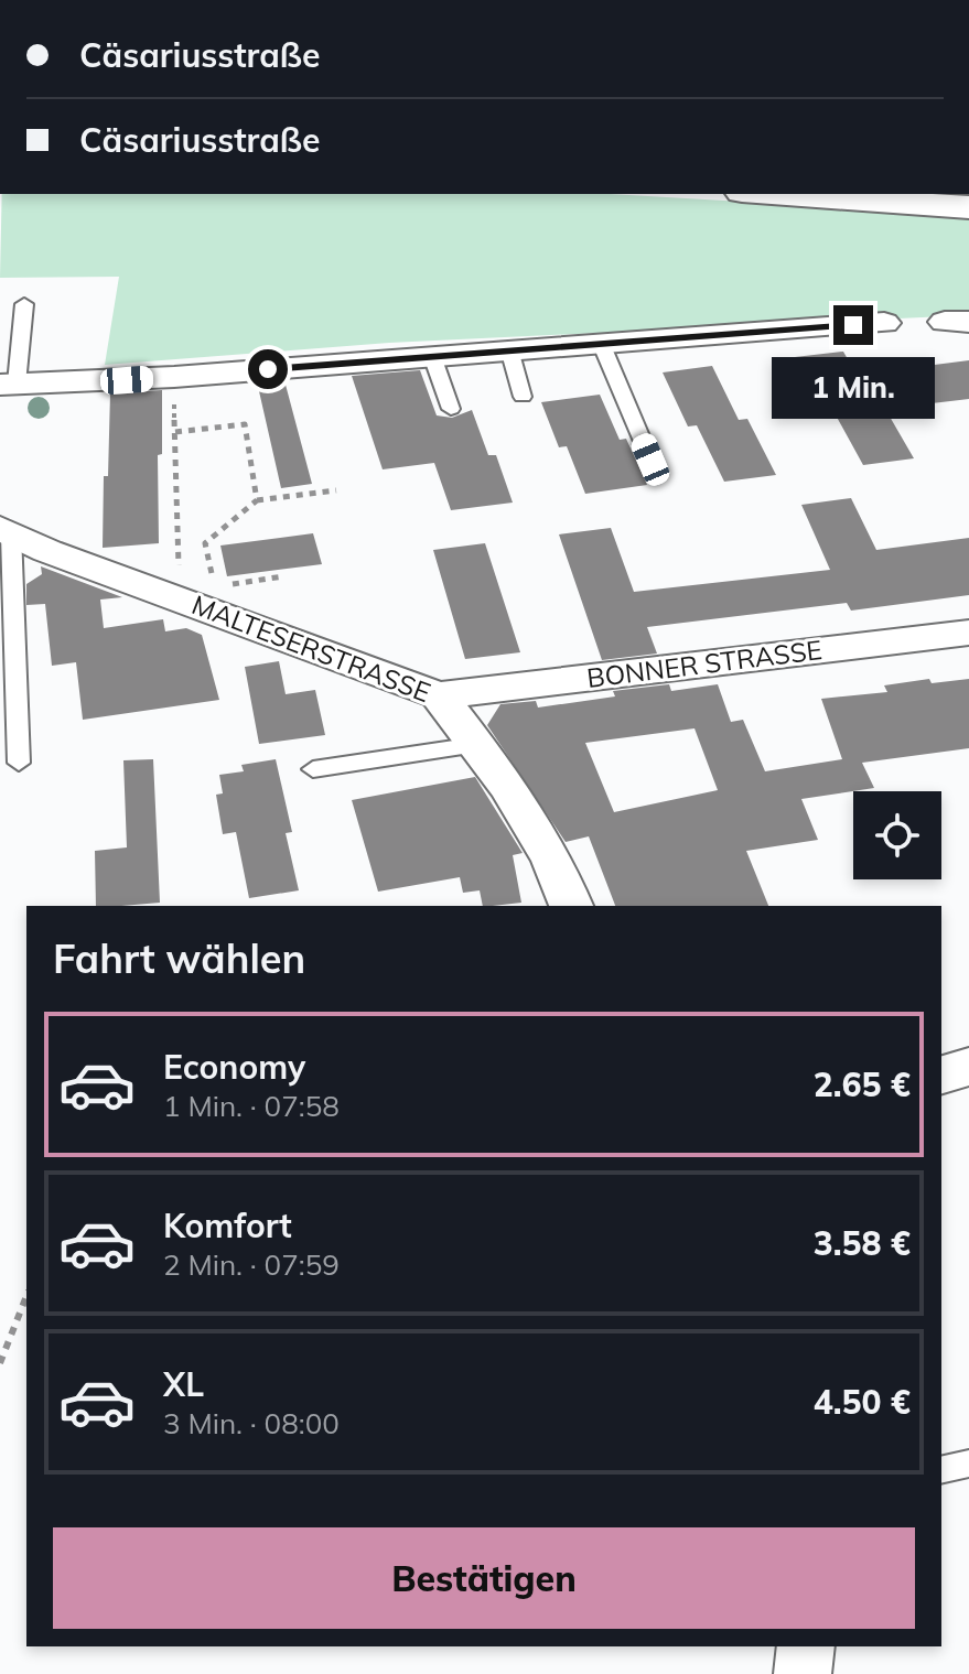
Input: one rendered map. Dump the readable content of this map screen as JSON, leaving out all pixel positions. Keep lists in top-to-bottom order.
{
  "streets": {
    "street": ["MALTESERSTRASSE", "BONNER STRASSE"]
  },
  "crossings": [
    ["MALTESERSTRASSE", "BONNER STRASSE"]
  ],
  "page": {
    "banner": ["Cäsariusstraße", "Cäsariusstraße"],
    "bubble": "1 Min.",
    "heading": "Fahrt wählen",
    "list": [
      {
        "name": "Economy",
        "note": "1 Min. · 07:58",
        "value": "2.65 €"
      },
      {
        "name": "Komfort",
        "note": "2 Min. · 07:59",
        "value": "3.58 €"
      },
      {
        "name": "XL",
        "note": "3 Min. · 08:00",
        "value": "4.50 €"
      }
    ],
    "buttons": "Bestätigen"
  }
}
